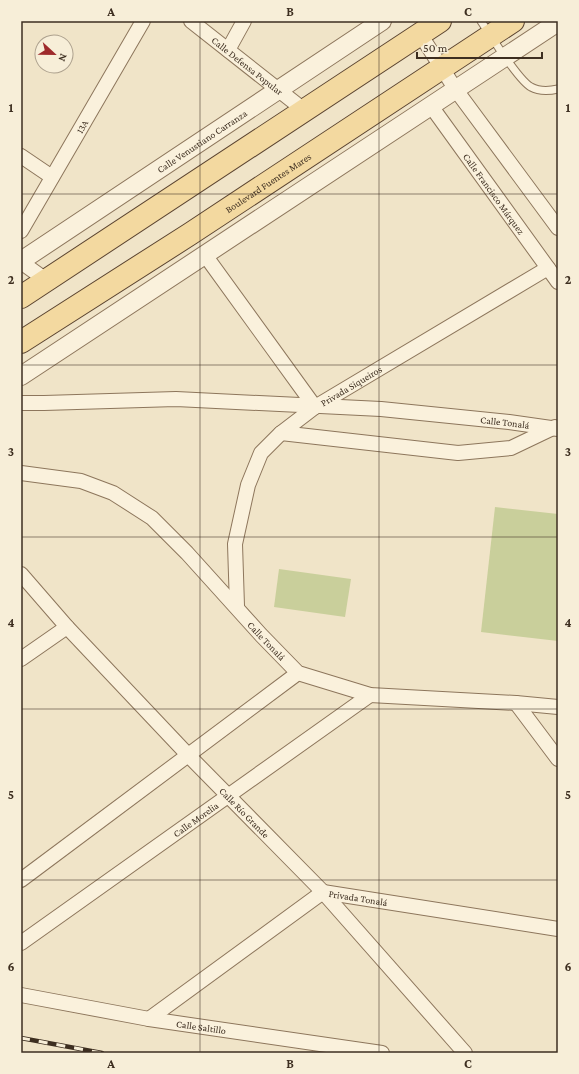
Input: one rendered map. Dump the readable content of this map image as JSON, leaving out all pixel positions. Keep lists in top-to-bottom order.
{
  "streets": {
    "main road": ["Boulevard Fuentes Mares"],
    "street": [
      "Calle Defensa Popular",
      "13A",
      "Calle Venustiano Carranza",
      "Calle Francisco Márquez",
      "Privada Siqueiros",
      "Calle Tonalá",
      "Calle Río Grande",
      "Calle Morelia",
      "Privada Tonalá",
      "Calle Saltillo"
    ]
  },
  "crossings": [
    ["Calle Defensa Popular", "Calle Venustiano Carranza"],
    ["Calle Francisco Márquez", "Privada Siqueiros"],
    ["Privada Siqueiros", "Calle Tonalá"],
    ["Calle Tonalá", "Calle Morelia"],
    ["Calle Río Grande", "Calle Morelia"],
    ["Calle Río Grande", "Privada Tonalá"],
    ["Privada Tonalá", "Calle Saltillo"]
  ],
  "scale_bar": "50 m",
  "north": "right",
  "grid": {
    "columns": ["A", "B", "C"],
    "rows": [
      "1",
      "2",
      "3",
      "4",
      "5",
      "6"
    ]
  }
}
